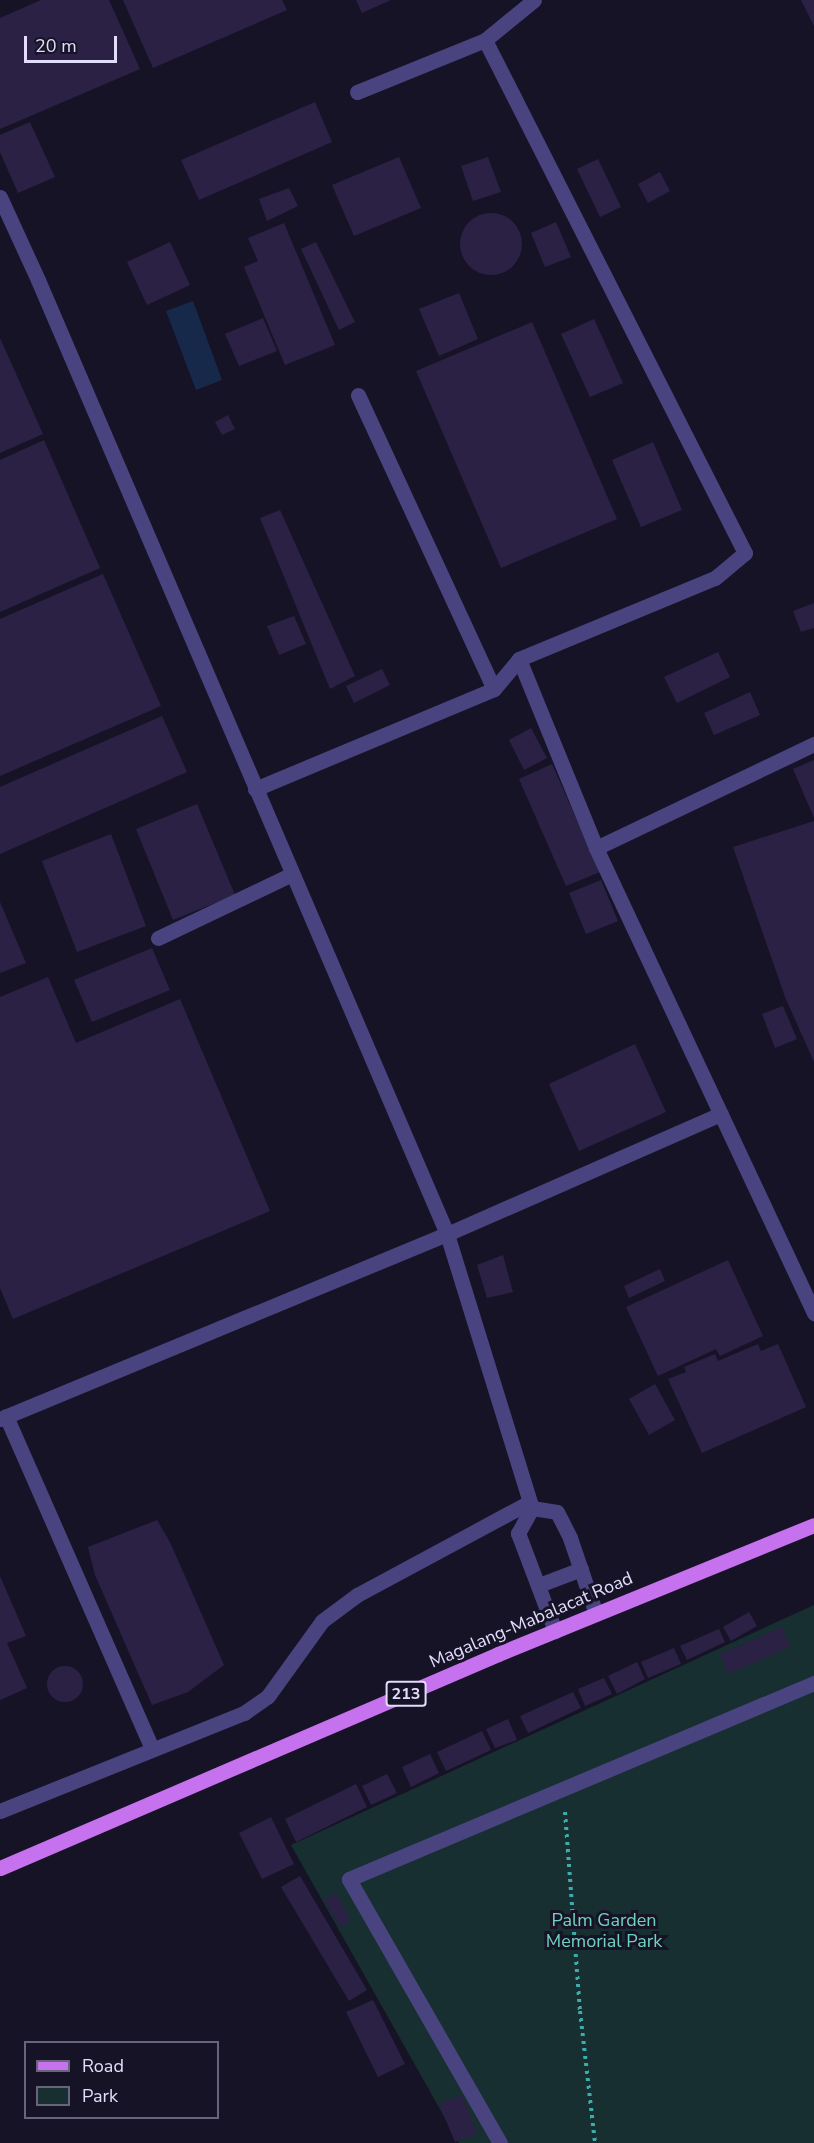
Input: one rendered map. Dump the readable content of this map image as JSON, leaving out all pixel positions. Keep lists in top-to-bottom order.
{
  "streets": {
    "main road": ["Magalang-Mabalacat Road", "213"]
  },
  "parks": ["Palm Garden Memorial Park"],
  "legend": ["Road", "Park"],
  "scale_bar": "20 m"
}
